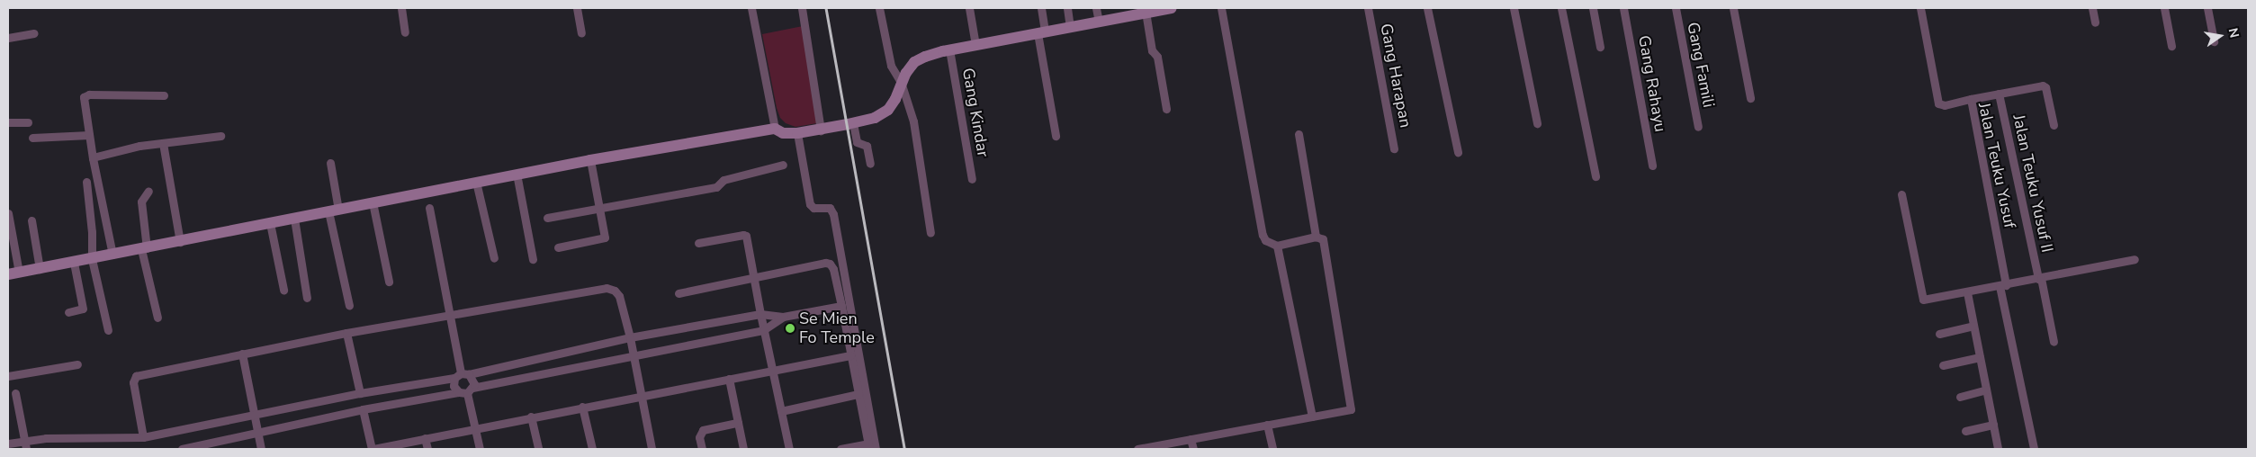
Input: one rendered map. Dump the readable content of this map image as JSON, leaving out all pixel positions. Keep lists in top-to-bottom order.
{
  "streets": {
    "street": [
      "Gang Famili",
      "Gang Harapan",
      "Gang Rahayu",
      "Gang Kindar",
      "Jalan Teuku Yusuf",
      "Jalan Teuku Yusuf II"
    ]
  },
  "places": ["Se Mien Fo Temple"],
  "north": "right"
}
